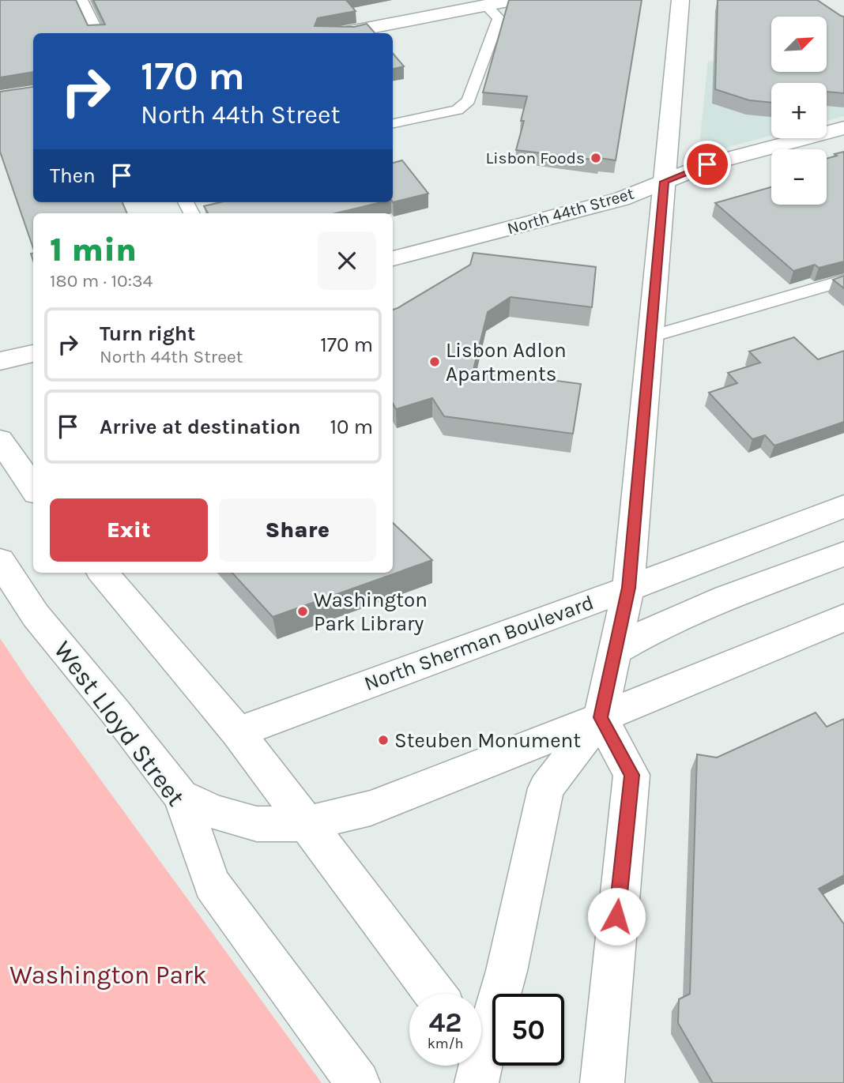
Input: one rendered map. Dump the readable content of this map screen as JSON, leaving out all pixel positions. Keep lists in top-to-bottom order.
{
  "streets": {
    "street": ["North 44th Street", "North Sherman Boulevard", "West Lloyd Street"]
  },
  "parks": ["Washington Park"],
  "places": [
    "Lisbon Foods",
    "Lisbon Adlon Apartments",
    "Washington Park Library",
    "Steuben Monument"
  ],
  "north": "top right",
  "page": {
    "map_buttons": ["+", "−"],
    "turn": ["170 m", "North 44th Street"],
    "then": "Then",
    "heading": ["1 min", "180 m · 10:34"],
    "list": [
      {
        "name": "Turn right",
        "note": "North 44th Street",
        "value": "170 m"
      },
      {
        "name": "Arrive at destination",
        "value": "10 m"
      }
    ],
    "buttons": ["Exit", "Share"],
    "speed": "42 km/h",
    "limit": "50"
  }
}
